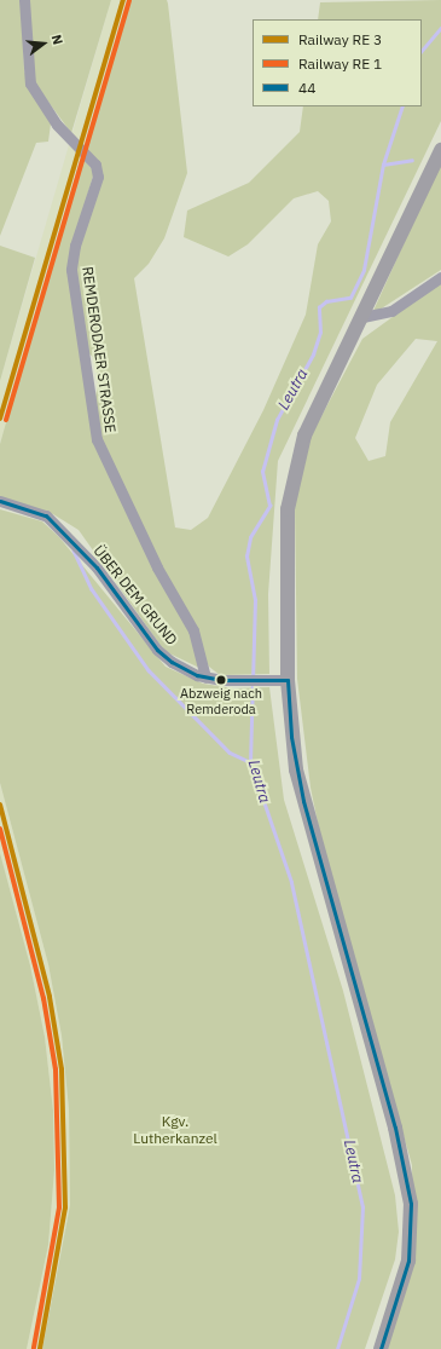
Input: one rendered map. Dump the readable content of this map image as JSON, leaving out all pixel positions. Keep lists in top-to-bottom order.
{
  "streets": {
    "street": ["REMDERODAER STRASSE", "ÜBER DEM GRUND"]
  },
  "crossings": [
    ["REMDERODAER STRASSE", "ÜBER DEM GRUND"]
  ],
  "water": ["Leutra"],
  "parks": ["Kgv. Lutherkanzel"],
  "places": ["Abzweig nach Remderoda"],
  "lines": ["transit line 44"],
  "legend": ["Railway RE 3", "Railway RE 1", "44"],
  "north": "right"
}
